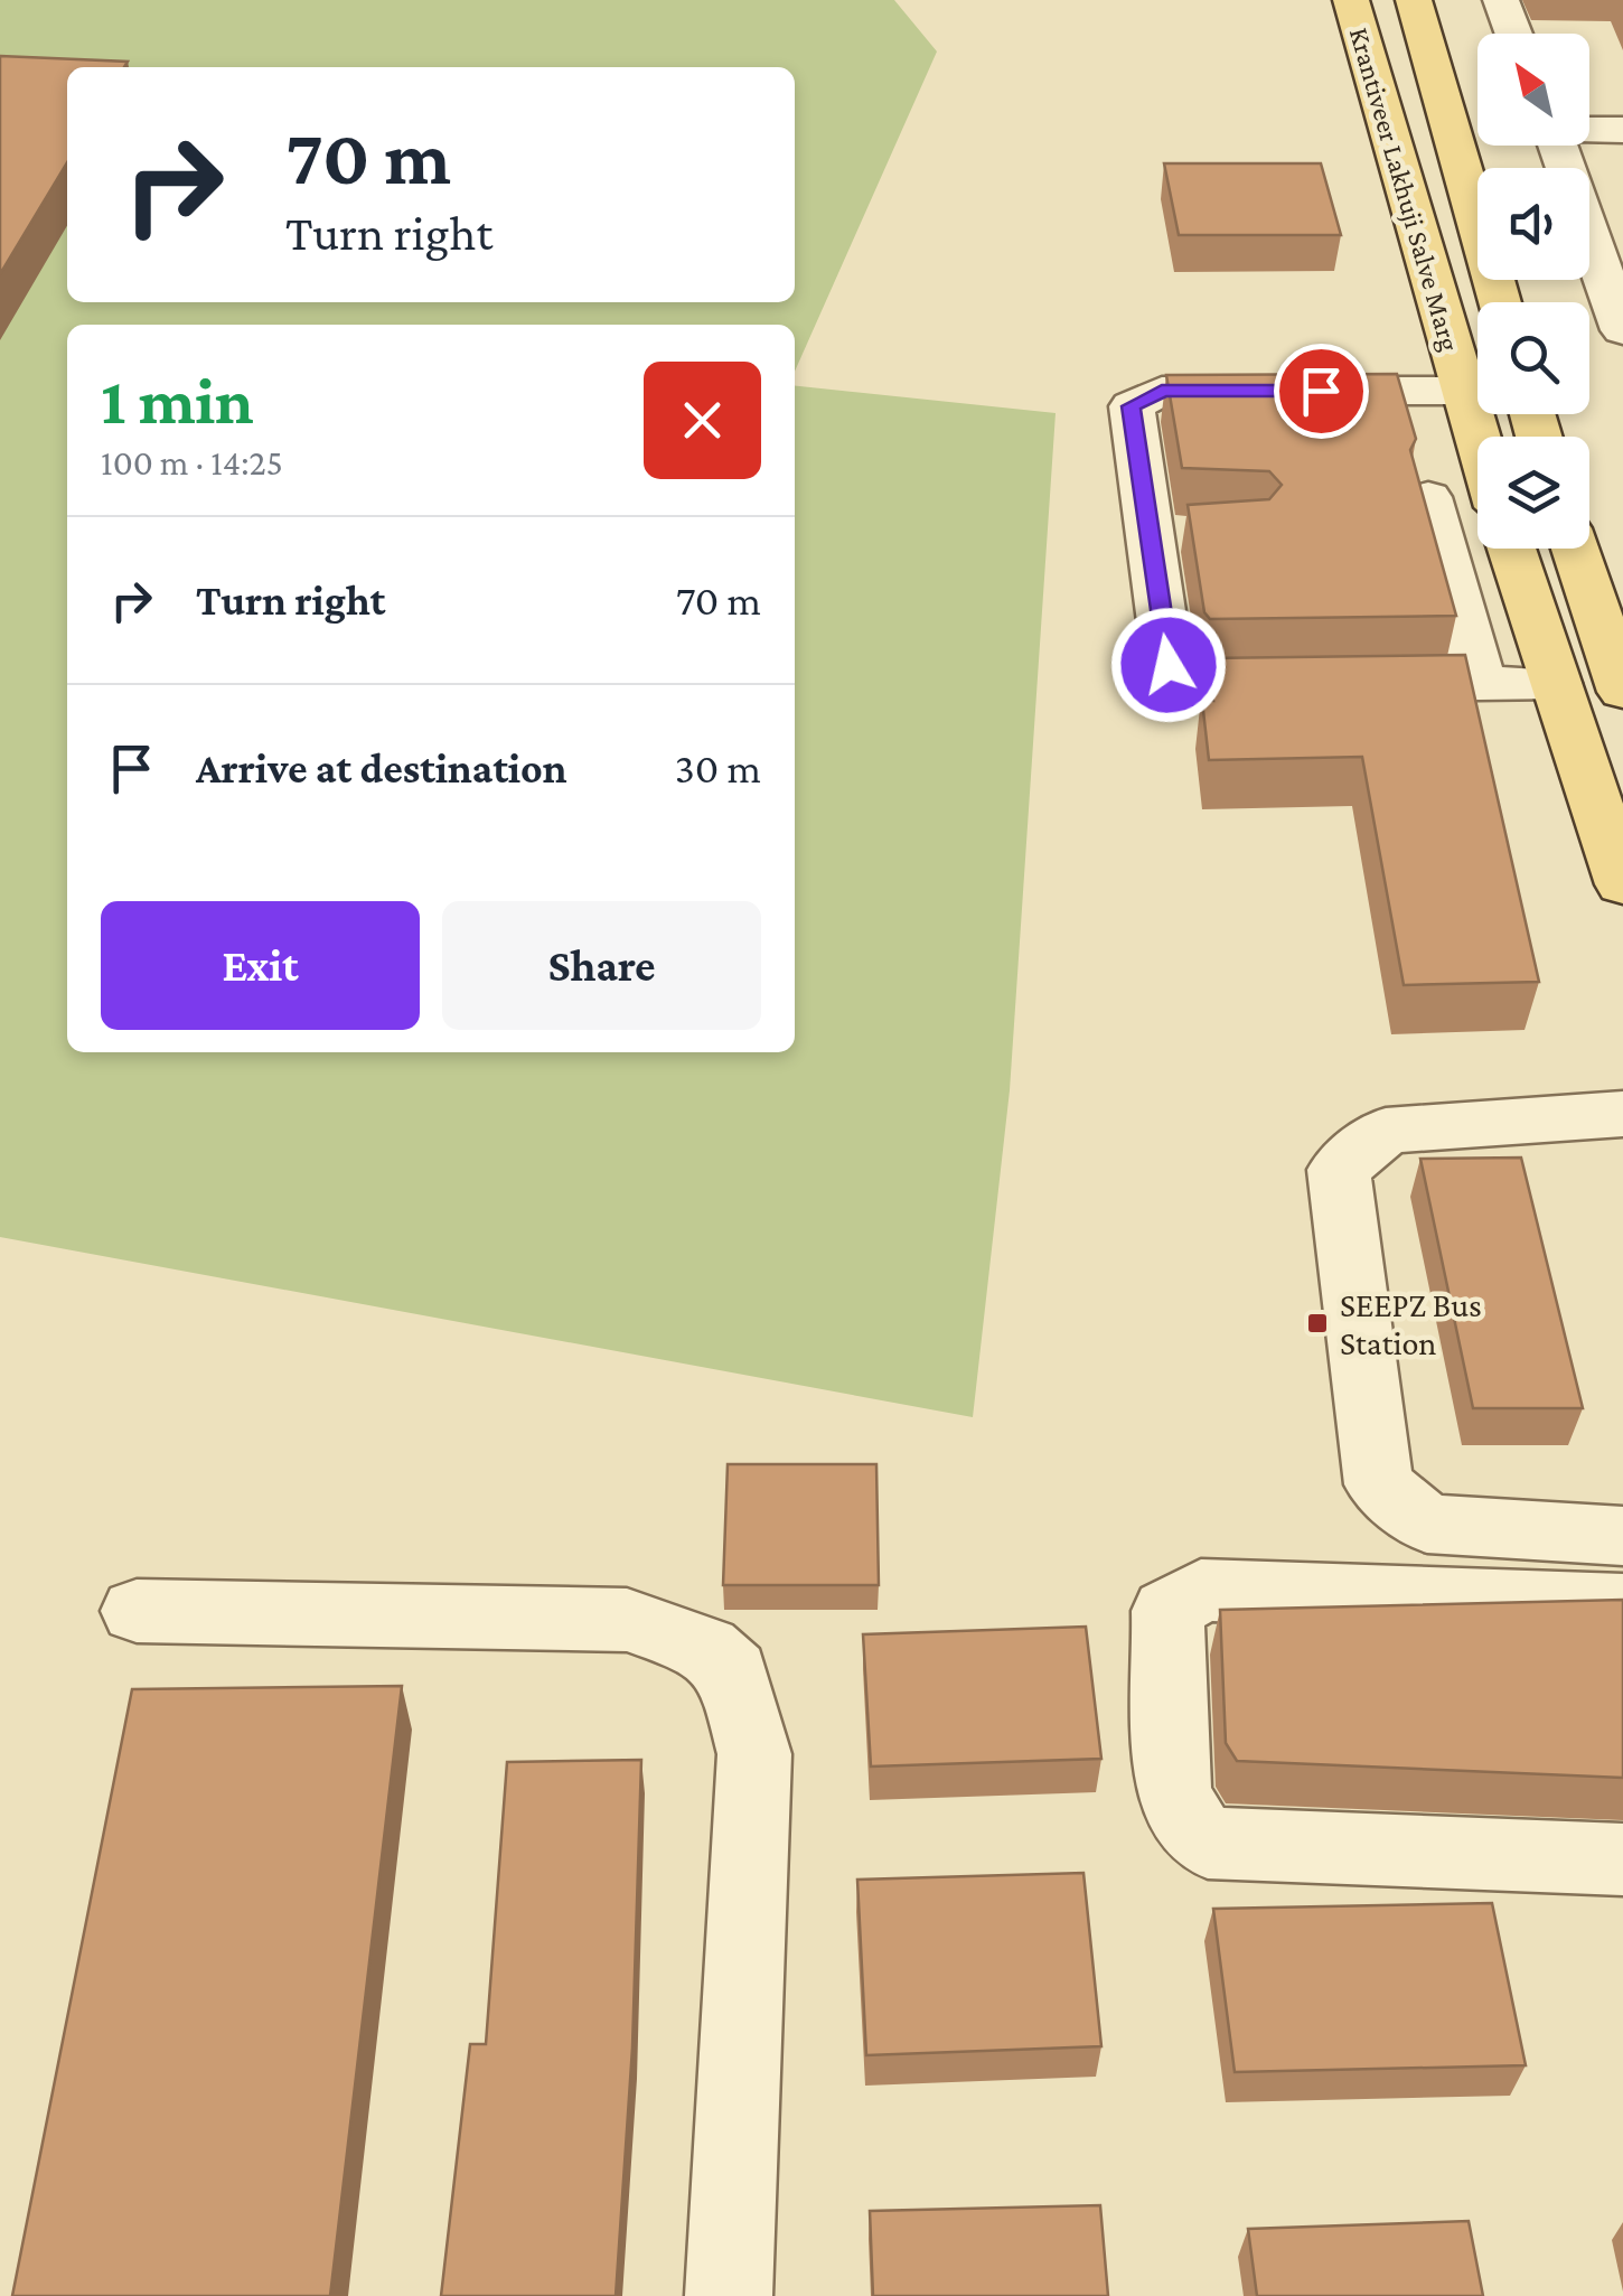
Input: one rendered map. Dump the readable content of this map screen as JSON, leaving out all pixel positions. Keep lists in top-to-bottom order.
{
  "streets": {
    "main road": ["Krantiveer Lakhuji Salve Marg"]
  },
  "places": {
    "transit": ["SEEPZ Bus Station"]
  },
  "north": "top left",
  "page": {
    "turn": ["70 m", "Turn right"],
    "heading": ["1 min", "100 m · 14:25"],
    "list": [
      {
        "name": "Turn right",
        "value": "70 m"
      },
      {
        "name": "Arrive at destination",
        "value": "30 m"
      }
    ],
    "buttons": ["Exit", "Share"]
  }
}
